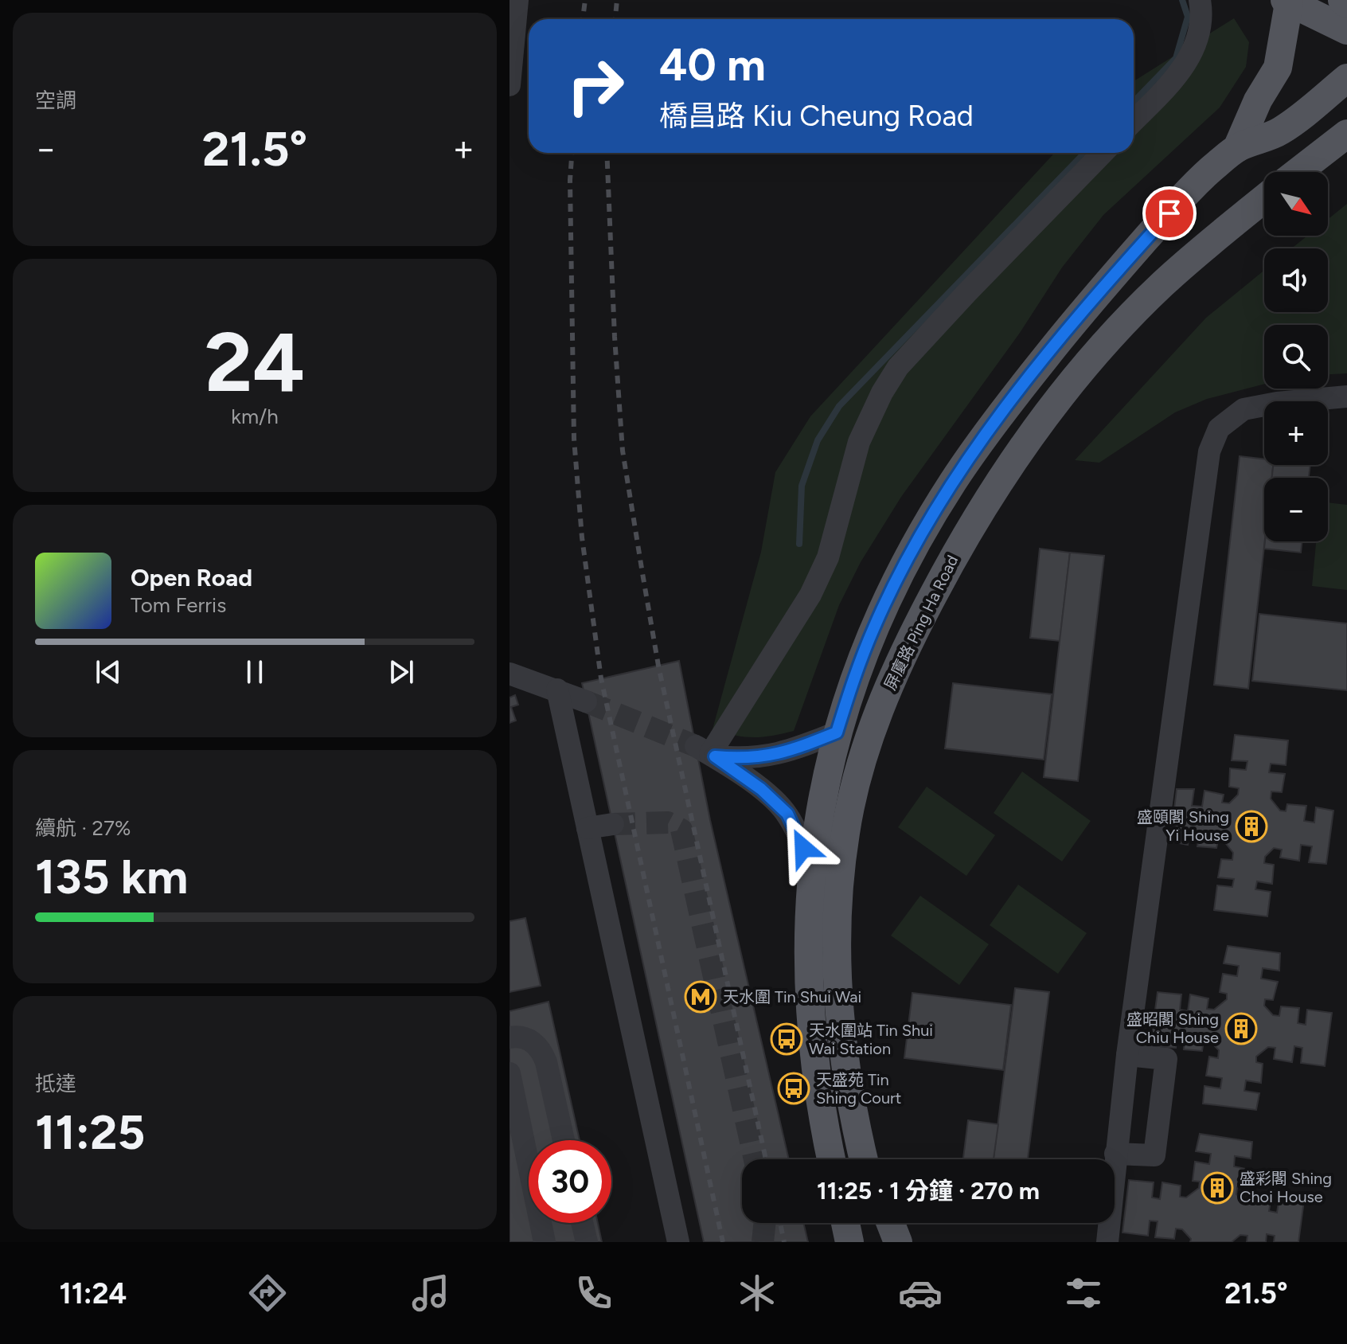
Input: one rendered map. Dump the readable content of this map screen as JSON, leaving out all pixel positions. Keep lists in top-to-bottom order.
{
  "streets": {
    "main road": ["屏廈路 Ping Ha Road"]
  },
  "places": {
    "building": ["盛頤閣 Shing Yi House", "盛昭閣 Shing Chiu House", "盛彩閣 Shing Choi House"],
    "metro station": ["天水圍 Tin Shui Wai"],
    "bus stop": ["天水圍站 Tin Shui Wai Station", "天盛苑 Tin Shing Court"]
  },
  "north": "bottom right",
  "page": {
    "tile": [
      "空調",
      ["24", "km/h"],
      ["續航 · 27%", "135 km"],
      ["抵達", "11:25"]
    ],
    "turn": ["40 m", "橋昌路 Kiu Cheung Road"],
    "heat": ["−", "21.5°", "+"],
    "map_buttons": ["+", "−"],
    "song": ["Open Road", "Tom Ferris"],
    "limit": "30",
    "trip": "11:25 · 1 分鐘 · 270 m",
    "tabs": ["11:24", "21.5°"]
  }
}
